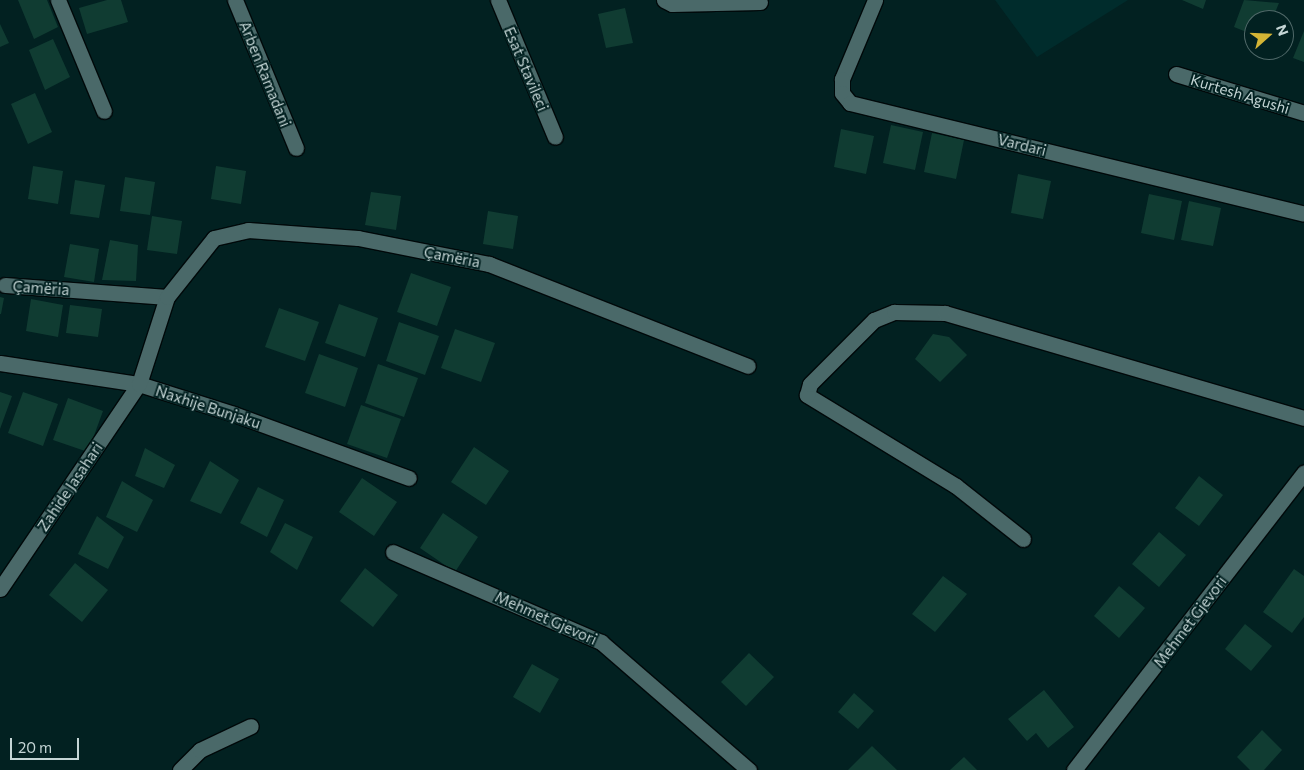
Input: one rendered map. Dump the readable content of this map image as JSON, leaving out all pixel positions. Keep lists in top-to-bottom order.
{
  "streets": {
    "street": [
      "Esat Stavileci",
      "Arben Ramadani",
      "Kurtesh Agushi",
      "Vardari",
      "Çamëria",
      "Naxhije Bunjaku",
      "Zahide Jasahari",
      "Mehmet Gjevori"
    ]
  },
  "crossings": [
    ["Çamëria", "Naxhije Bunjaku"],
    ["Çamëria", "Zahide Jasahari"],
    ["Naxhije Bunjaku", "Zahide Jasahari"]
  ],
  "scale_bar": "20 m",
  "north": "right"
}
